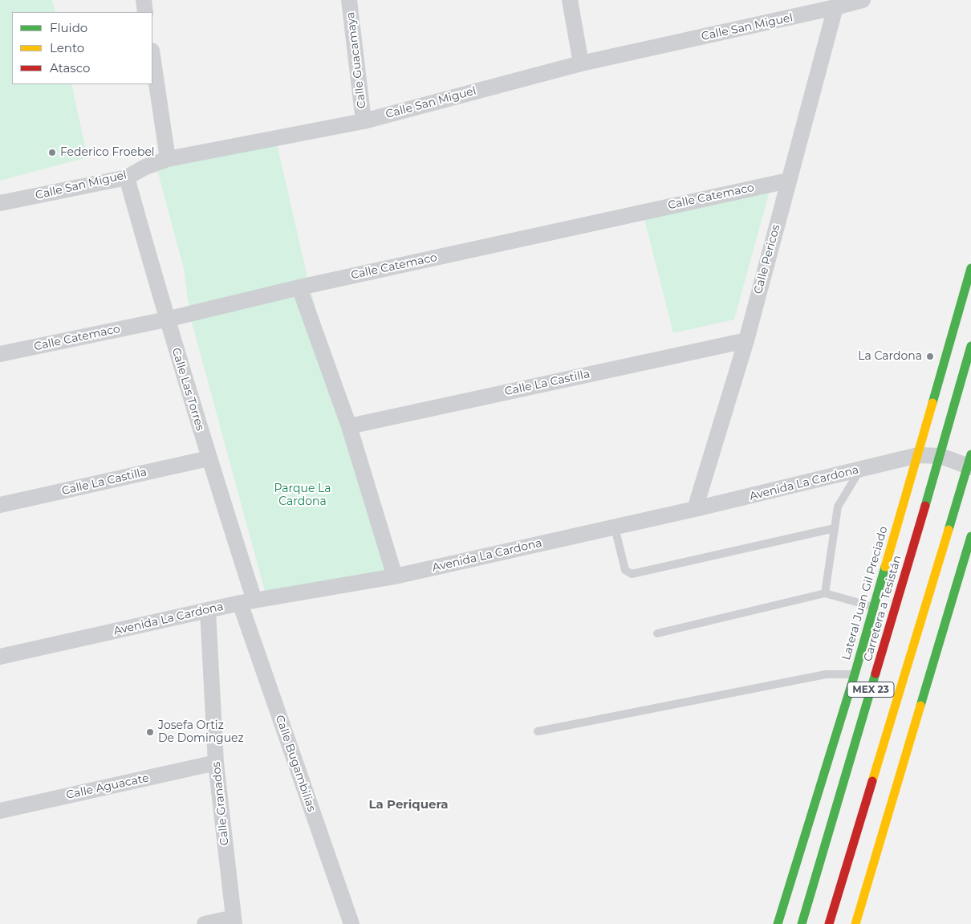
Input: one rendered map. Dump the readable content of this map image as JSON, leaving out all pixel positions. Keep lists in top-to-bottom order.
{
  "streets": {
    "main road": ["Lateral Juan Gil Preciado", "Carretera a Tesistán", "MEX 23"],
    "street": [
      "Calle San Miguel",
      "Calle Guacamaya",
      "Calle Catemaco",
      "Calle Pericos",
      "Calle La Castilla",
      "Calle Las Torres",
      "Avenida La Cardona",
      "Calle Bugambilias",
      "Calle Aguacate",
      "Calle Granados"
    ]
  },
  "crossings": [
    ["Calle San Miguel", "Calle Guacamaya"],
    ["Calle San Miguel", "Calle Pericos"],
    ["Calle San Miguel", "Calle Las Torres"],
    ["Calle Catemaco", "Calle Pericos"],
    ["Calle Catemaco", "Calle Las Torres"],
    ["Calle Pericos", "Calle La Castilla"],
    ["Calle Pericos", "Avenida La Cardona"],
    ["Calle La Castilla", "Calle Las Torres"],
    ["Calle Las Torres", "Avenida La Cardona"],
    ["Calle Las Torres", "Calle Bugambilias"],
    ["Avenida La Cardona", "Lateral Juan Gil Preciado"],
    ["Avenida La Cardona", "Carretera a Tesistán"],
    ["Avenida La Cardona", "MEX 23"],
    ["Avenida La Cardona", "Calle Bugambilias"],
    ["Avenida La Cardona", "Calle Granados"],
    ["Calle Aguacate", "Calle Granados"]
  ],
  "districts": ["La Periquera"],
  "parks": ["Parque La Cardona"],
  "places": ["Federico Froebel", "La Cardona", "Josefa Ortiz De Dominguez"],
  "legend": ["Fluido", "Lento", "Atasco"]
}
